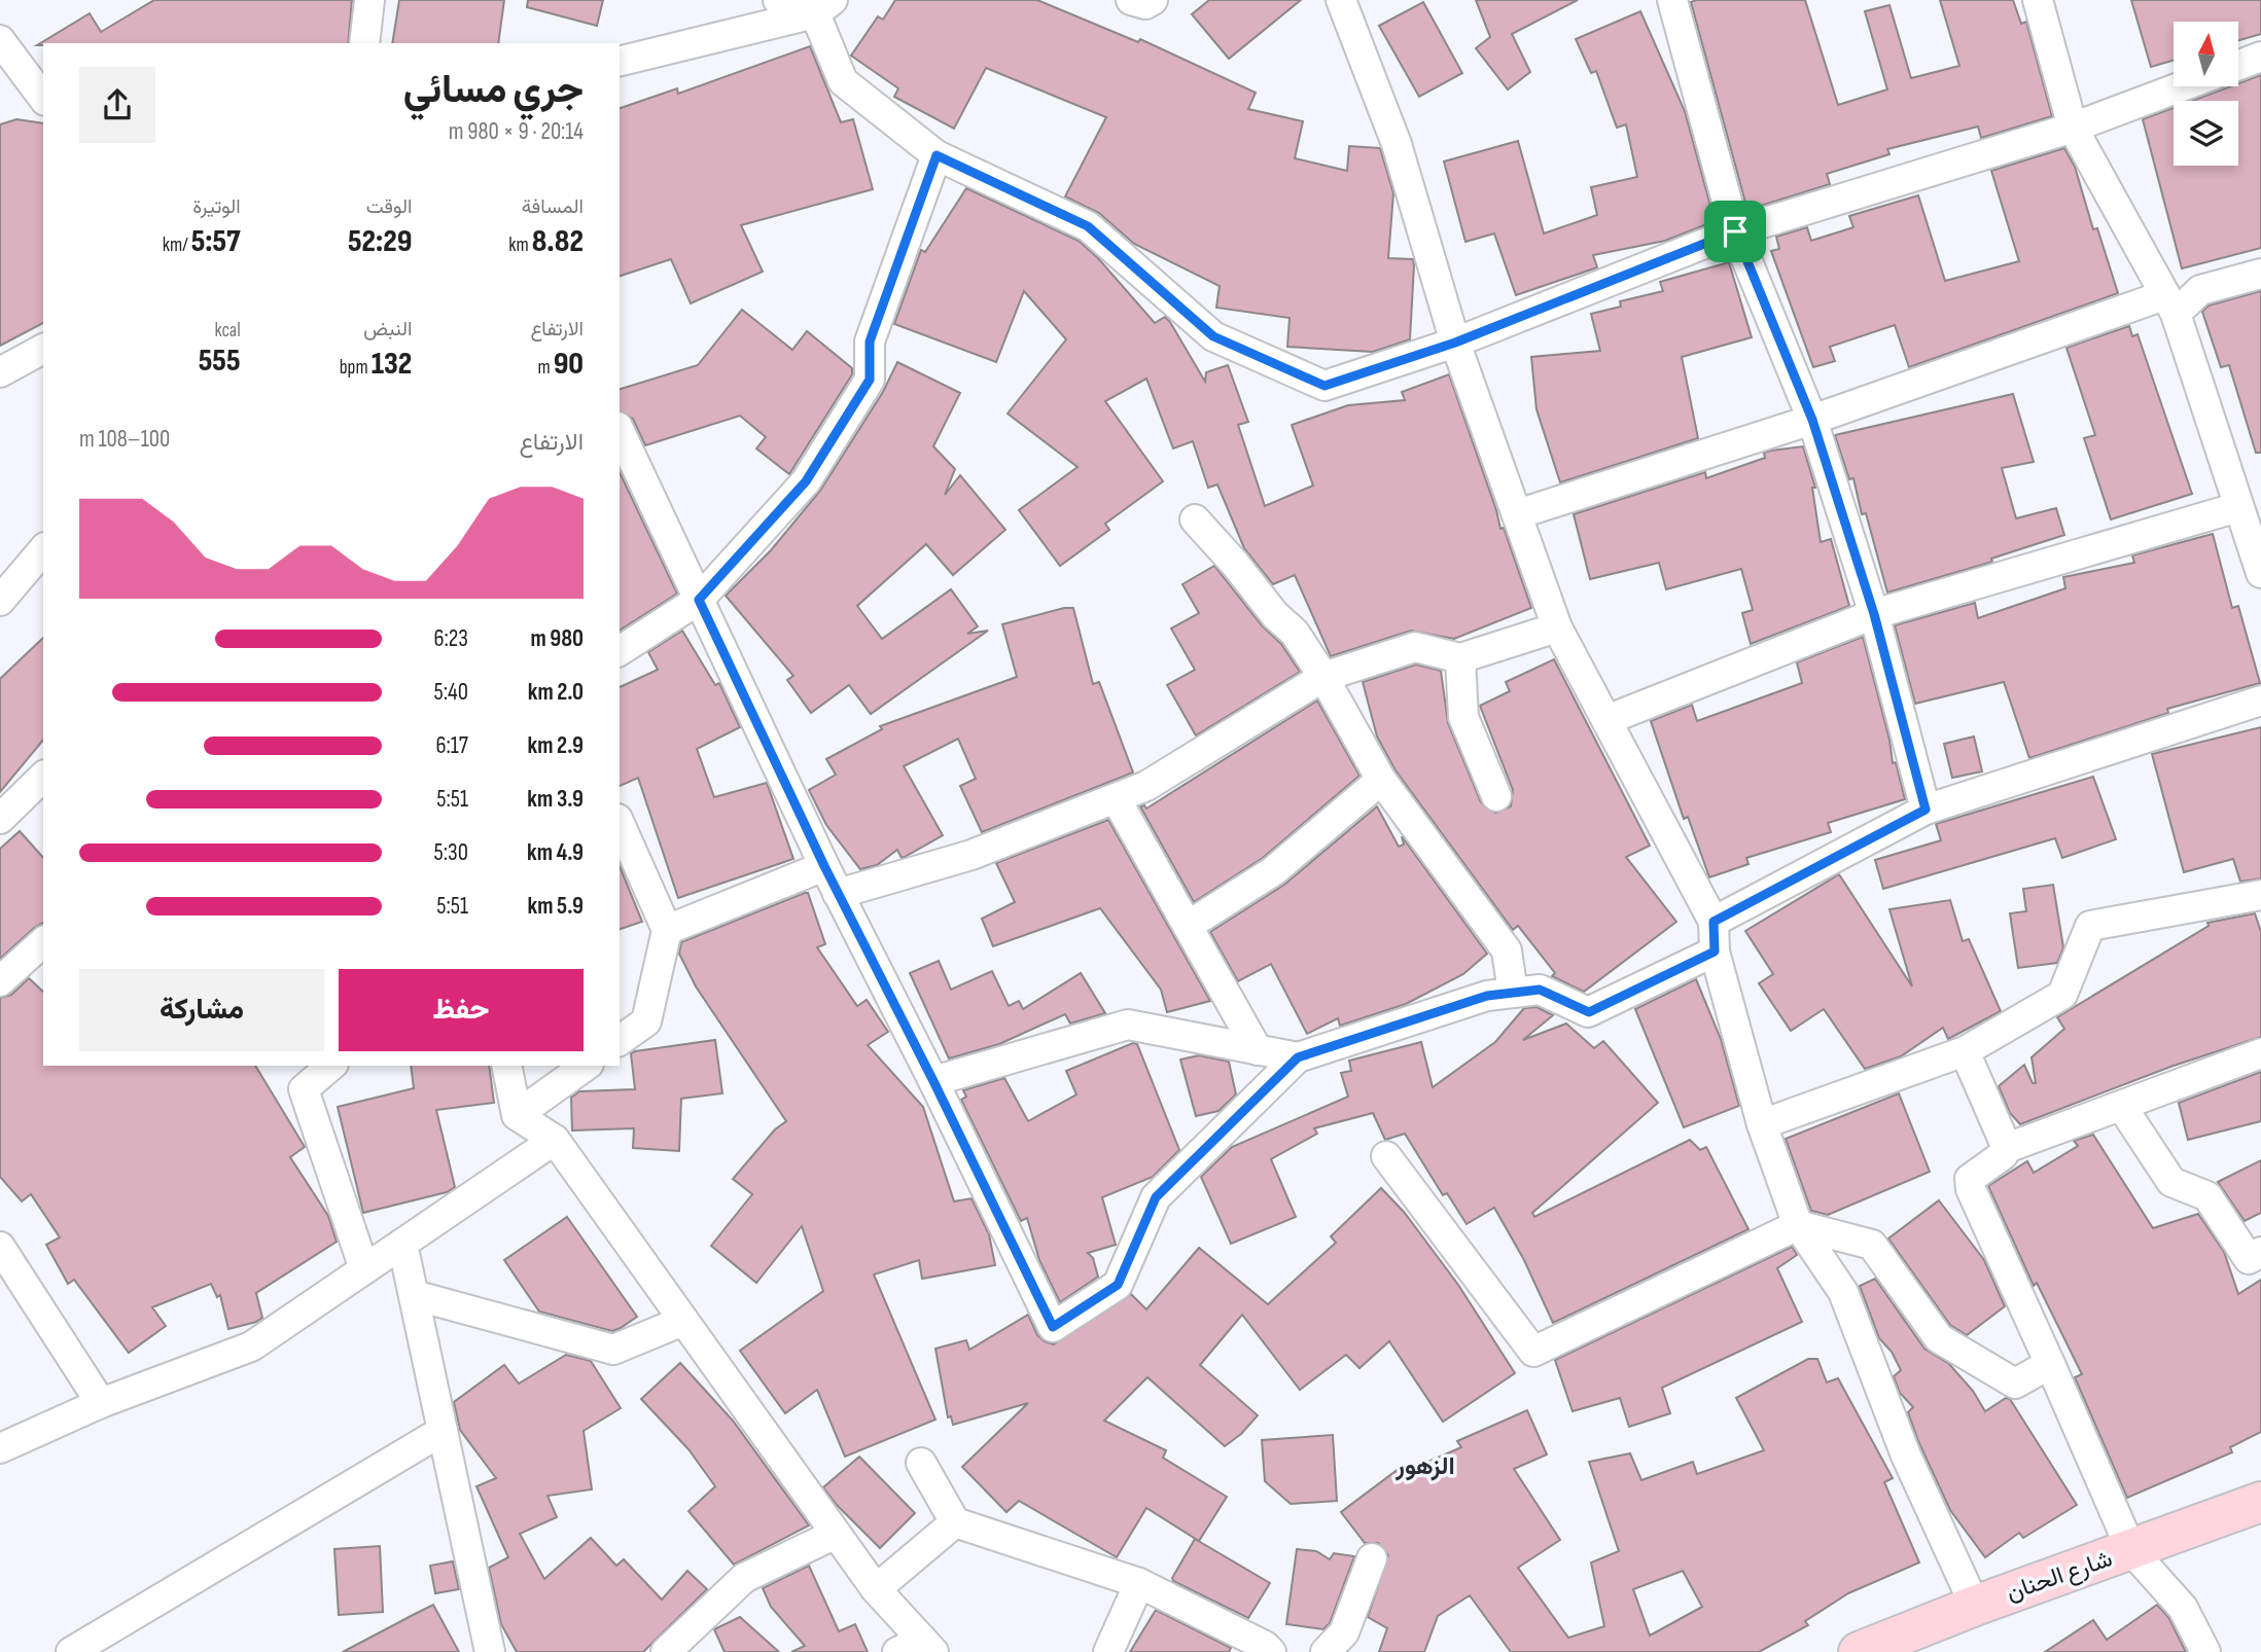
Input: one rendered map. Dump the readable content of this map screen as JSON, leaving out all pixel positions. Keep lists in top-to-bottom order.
{
  "streets": {
    "main road": ["شارع الحنان"]
  },
  "districts": ["الزهور"],
  "north": "top",
  "page": {
    "heading": ["جري مسائي", "20:14 · 9 × 980 m"],
    "stats": [
      ["المسافة", "8.82 km"],
      ["الوقت", "52:29"],
      ["الوتيرة", "5:57 /km"],
      ["الارتفاع", "90 m"],
      ["النبض", "132 bpm"],
      ["kcal", "555"]
    ],
    "chart": ["الارتفاع", "100–108 m"],
    "list": [
      {
        "name": "980 m",
        "note": "6:23"
      },
      {
        "name": "2.0 km",
        "note": "5:40"
      },
      {
        "name": "2.9 km",
        "note": "6:17"
      },
      {
        "name": "3.9 km",
        "note": "5:51"
      },
      {
        "name": "4.9 km",
        "note": "5:30"
      },
      {
        "name": "5.9 km",
        "note": "5:51"
      }
    ],
    "buttons": ["حفظ", "مشاركة"]
  }
}
